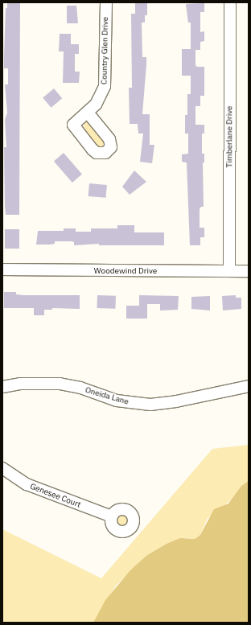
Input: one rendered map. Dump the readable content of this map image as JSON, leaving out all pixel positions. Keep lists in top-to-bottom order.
{
  "streets": {
    "street": [
      "Country Glen Drive",
      "Timberlane Drive",
      "Woodewind Drive",
      "Oneida Lane",
      "Genesee Court"
    ]
  },
  "crossings": [
    ["Timberlane Drive", "Woodewind Drive"]
  ]
}
